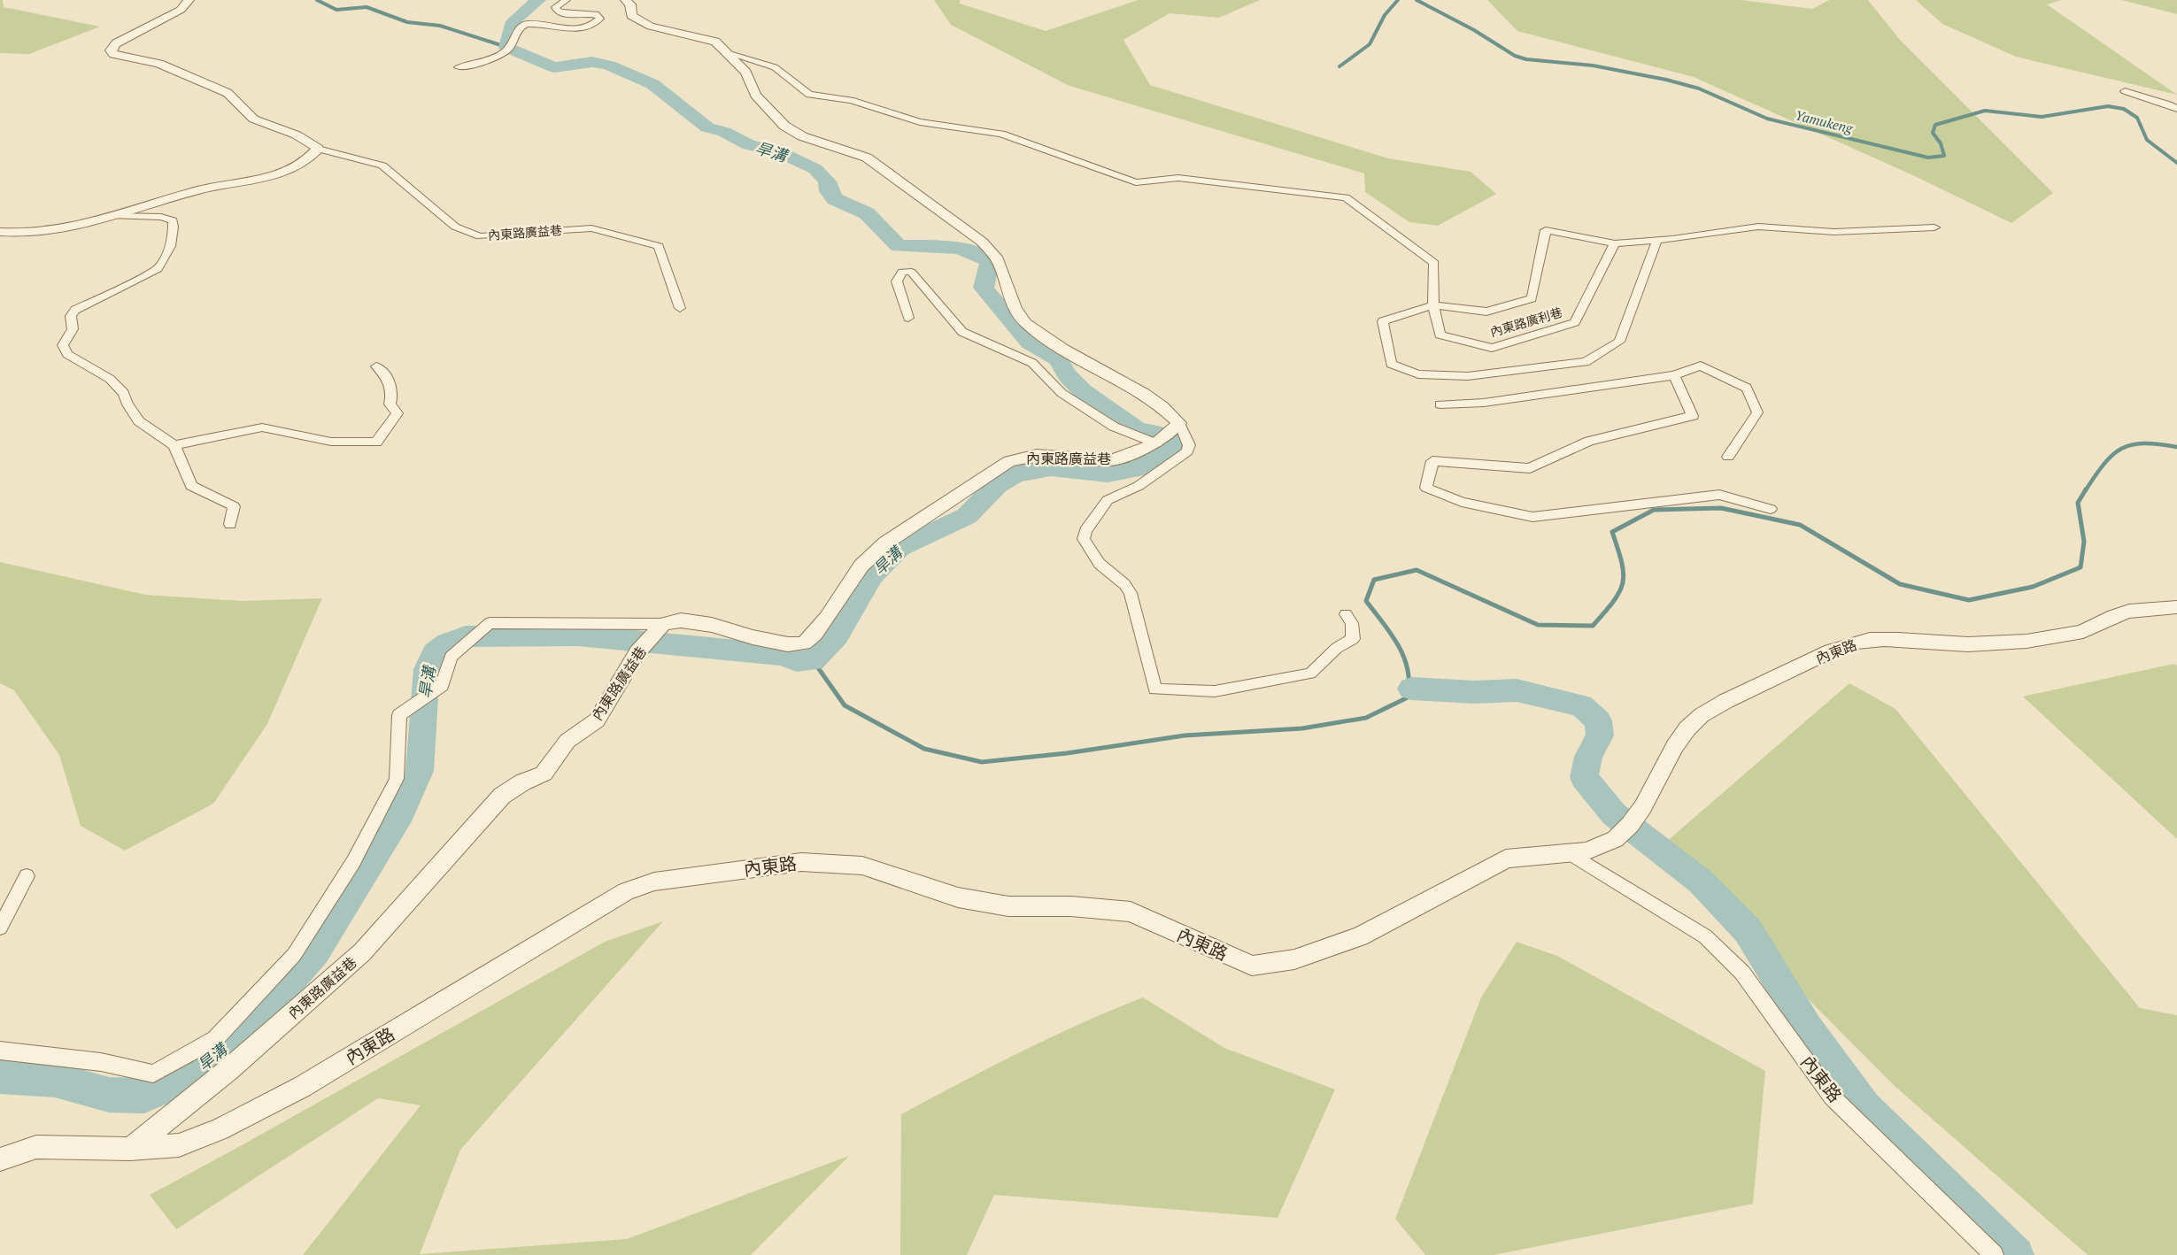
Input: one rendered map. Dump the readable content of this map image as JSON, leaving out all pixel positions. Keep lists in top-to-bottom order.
{
  "streets": {
    "street": ["內東路廣益巷", "內東路廣利巷", "內東路"]
  },
  "crossings": [
    ["內東路廣益巷", "內東路"]
  ],
  "water": ["Yamukeng", "旱溝"]
}
